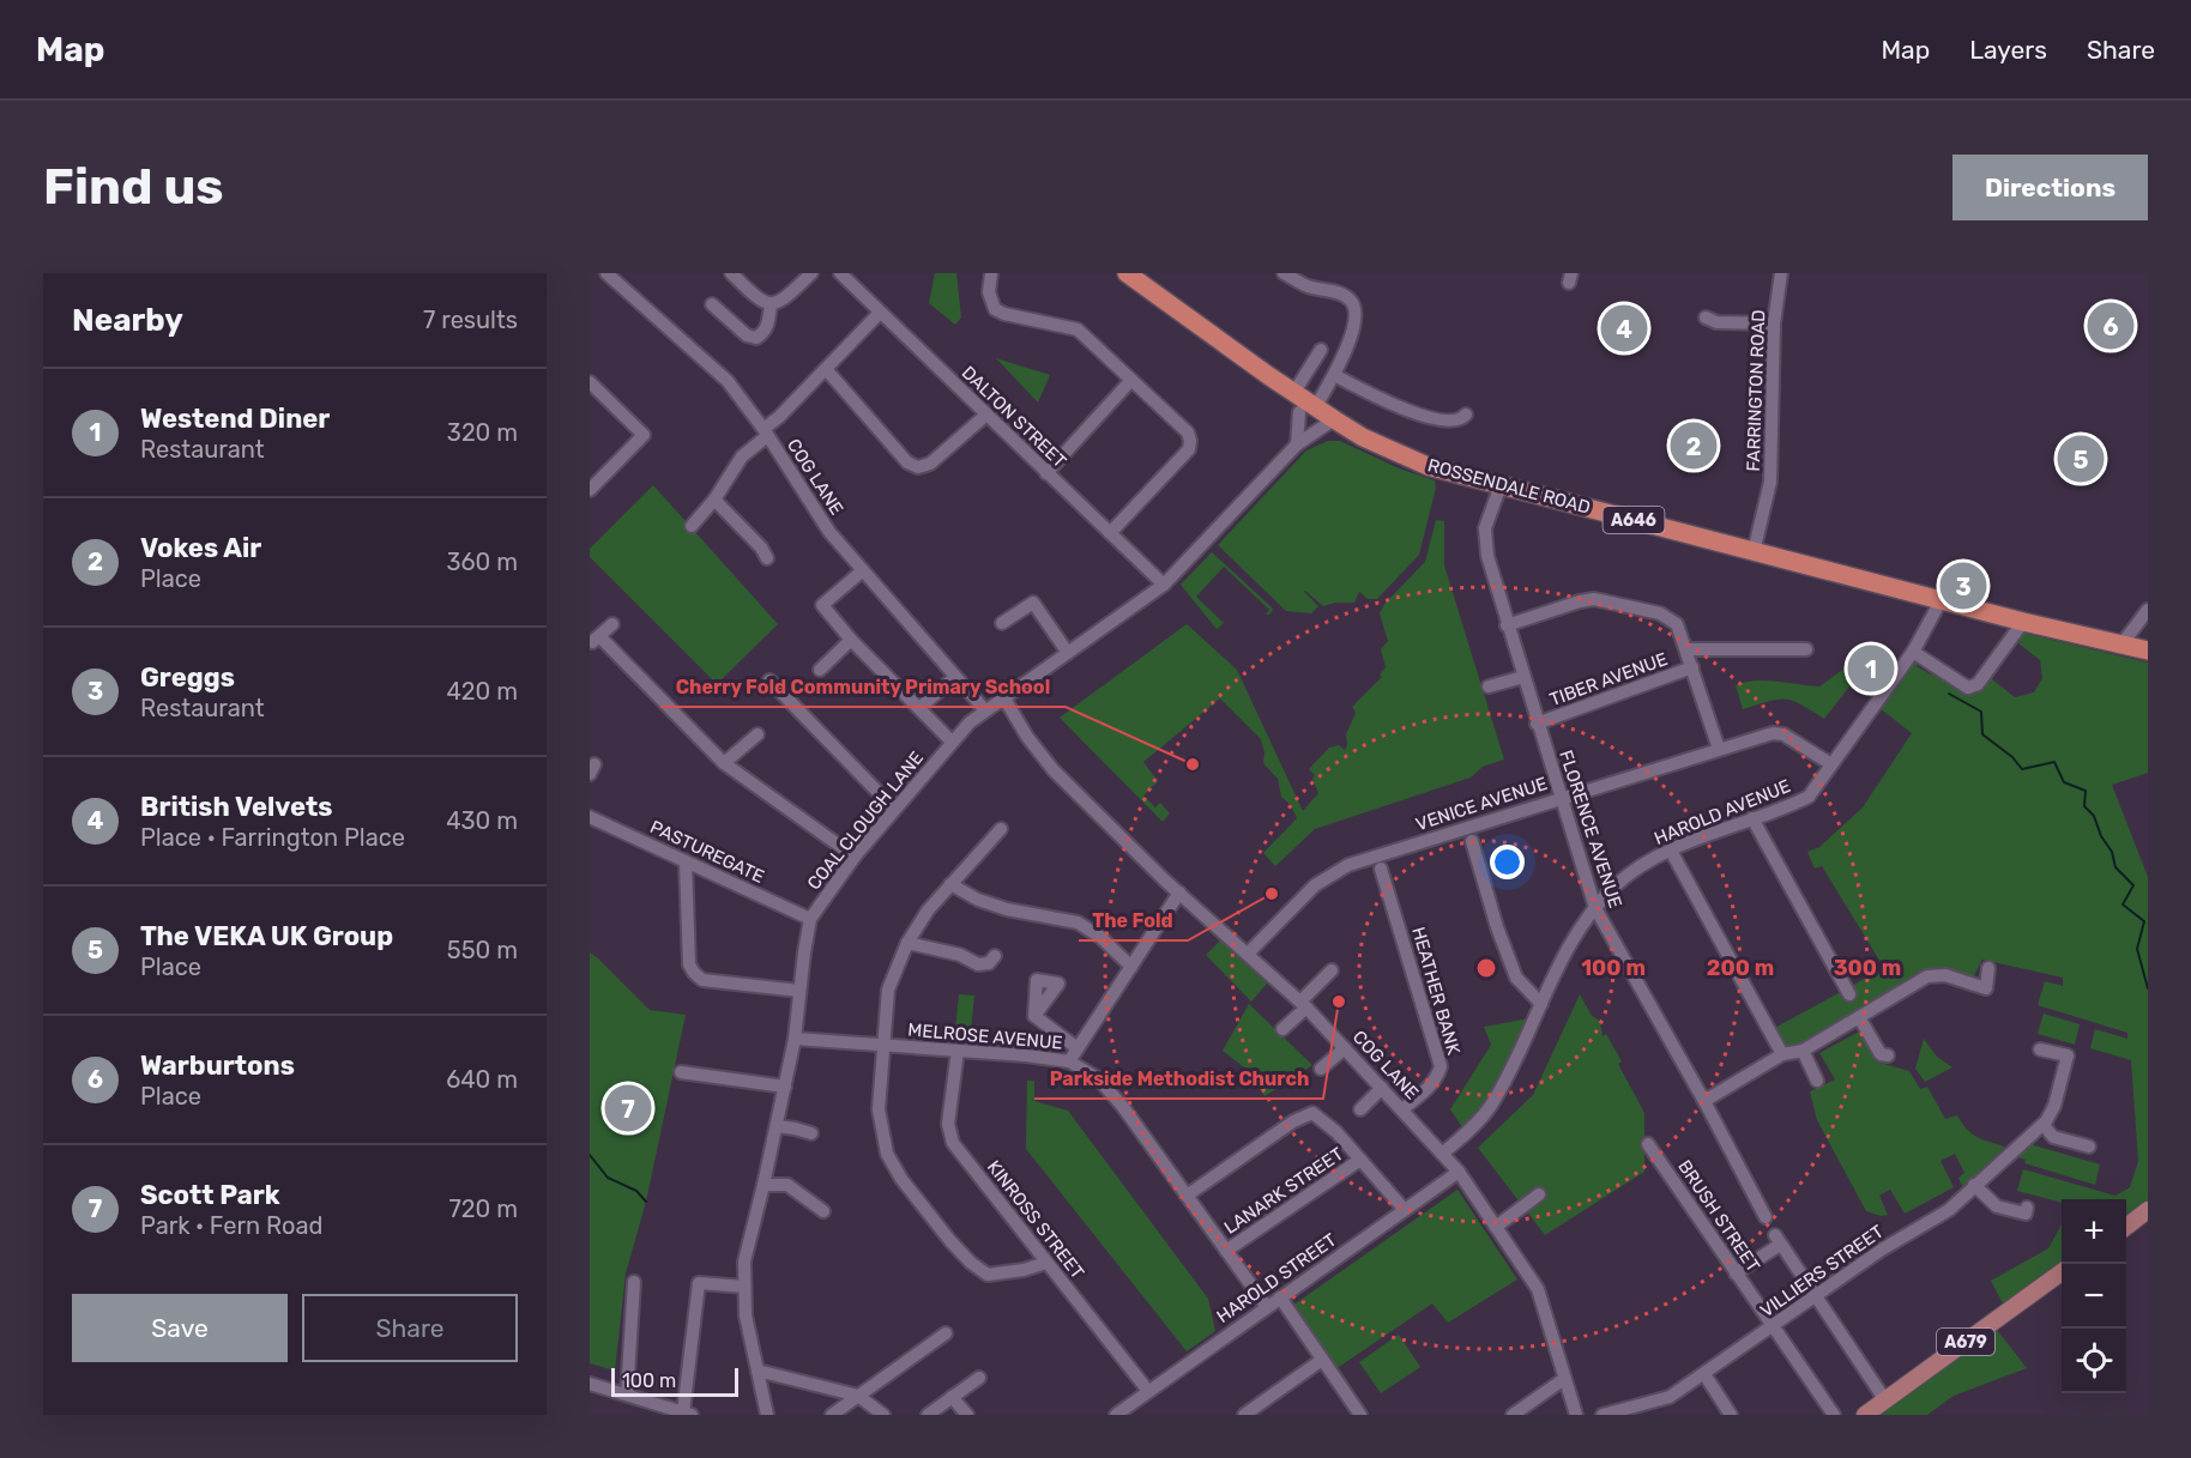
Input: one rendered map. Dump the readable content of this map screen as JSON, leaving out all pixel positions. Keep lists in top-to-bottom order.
{
  "streets": {
    "highway": ["ROSSENDALE ROAD", "A646"],
    "main road": ["A679"],
    "street": [
      "FARRINGTON ROAD",
      "DALTON STREET",
      "COG LANE",
      "TIBER AVENUE",
      "VENICE AVENUE",
      "HAROLD AVENUE",
      "COAL CLOUGH LANE",
      "FLORENCE AVENUE",
      "PASTUREGATE",
      "HEATHER BANK",
      "MELROSE AVENUE",
      "LANARK STREET",
      "BRUSH STREET",
      "KINROSS STREET",
      "VILLIERS STREET",
      "HAROLD STREET"
    ]
  },
  "crossings": [
    ["FARRINGTON ROAD", "ROSSENDALE ROAD"],
    ["DALTON STREET", "COAL CLOUGH LANE"],
    ["COG LANE", "VENICE AVENUE"],
    ["COG LANE", "HAROLD AVENUE"],
    ["COG LANE", "COAL CLOUGH LANE"],
    ["COG LANE", "HEATHER BANK"],
    ["COG LANE", "HAROLD STREET"],
    ["ROSSENDALE ROAD", "HAROLD AVENUE"],
    ["ROSSENDALE ROAD", "COAL CLOUGH LANE"],
    ["ROSSENDALE ROAD", "FLORENCE AVENUE"],
    ["TIBER AVENUE", "FLORENCE AVENUE"],
    ["VENICE AVENUE", "HAROLD AVENUE"],
    ["VENICE AVENUE", "FLORENCE AVENUE"],
    ["HAROLD AVENUE", "FLORENCE AVENUE"],
    ["COAL CLOUGH LANE", "PASTUREGATE"],
    ["COAL CLOUGH LANE", "MELROSE AVENUE"],
    ["MELROSE AVENUE", "LANARK STREET"],
    ["MELROSE AVENUE", "KINROSS STREET"],
    ["MELROSE AVENUE", "HAROLD STREET"],
    ["BRUSH STREET", "VILLIERS STREET"],
    ["KINROSS STREET", "HAROLD STREET"]
  ],
  "places": ["Cherry Fold Community Primary School", "The Fold", "Parkside Methodist Church"],
  "scale_bar": "100 m",
  "page": {
    "header": "Map",
    "nav": ["Map", "Layers", "Share"],
    "buttons": [
      "Directions",
      ["Save", "Share"]
    ],
    "title": "Find us",
    "heading": ["Nearby", "7 results"],
    "pins": [
      "6",
      "4",
      "2",
      "5",
      "3",
      "1",
      "7"
    ],
    "list": [
      {
        "mark": "1",
        "name": "Westend Diner",
        "note": "Restaurant",
        "value": "320 m"
      },
      {
        "mark": "2",
        "name": "Vokes Air",
        "note": "Place",
        "value": "360 m"
      },
      {
        "mark": "3",
        "name": "Greggs",
        "note": "Restaurant",
        "value": "420 m"
      },
      {
        "mark": "4",
        "name": "British Velvets",
        "note": "Place · Farrington Place",
        "value": "430 m"
      },
      {
        "mark": "5",
        "name": "The VEKA UK Group",
        "note": "Place",
        "value": "550 m"
      },
      {
        "mark": "6",
        "name": "Warburtons",
        "note": "Place",
        "value": "640 m"
      },
      {
        "mark": "7",
        "name": "Scott Park",
        "note": "Park · Fern Road",
        "value": "720 m"
      }
    ],
    "map_buttons": ["+", "−"],
    "scale": "100 m"
  },
  "rings": ["100 m", "200 m", "300 m"]
}
